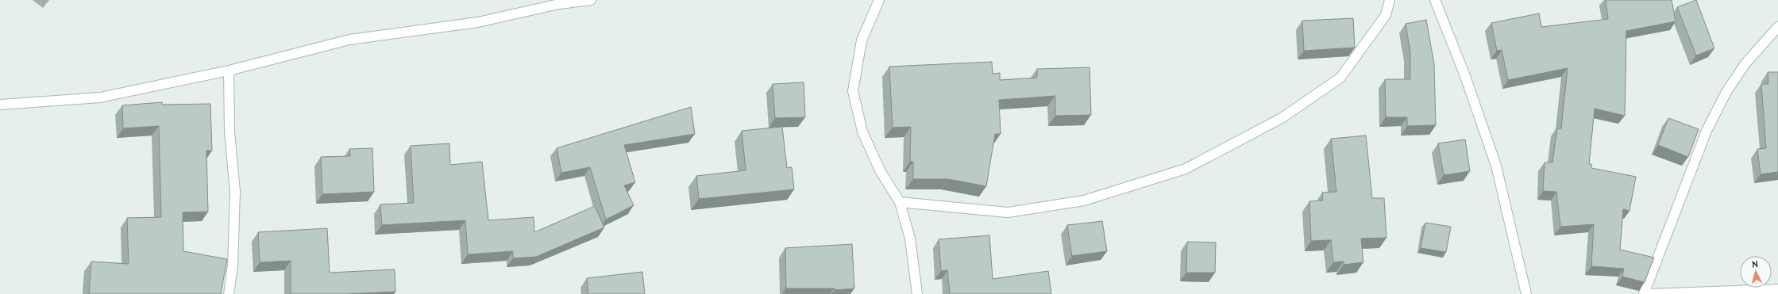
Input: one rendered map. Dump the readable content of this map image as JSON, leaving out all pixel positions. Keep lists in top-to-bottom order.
{
  "north": "top"
}
